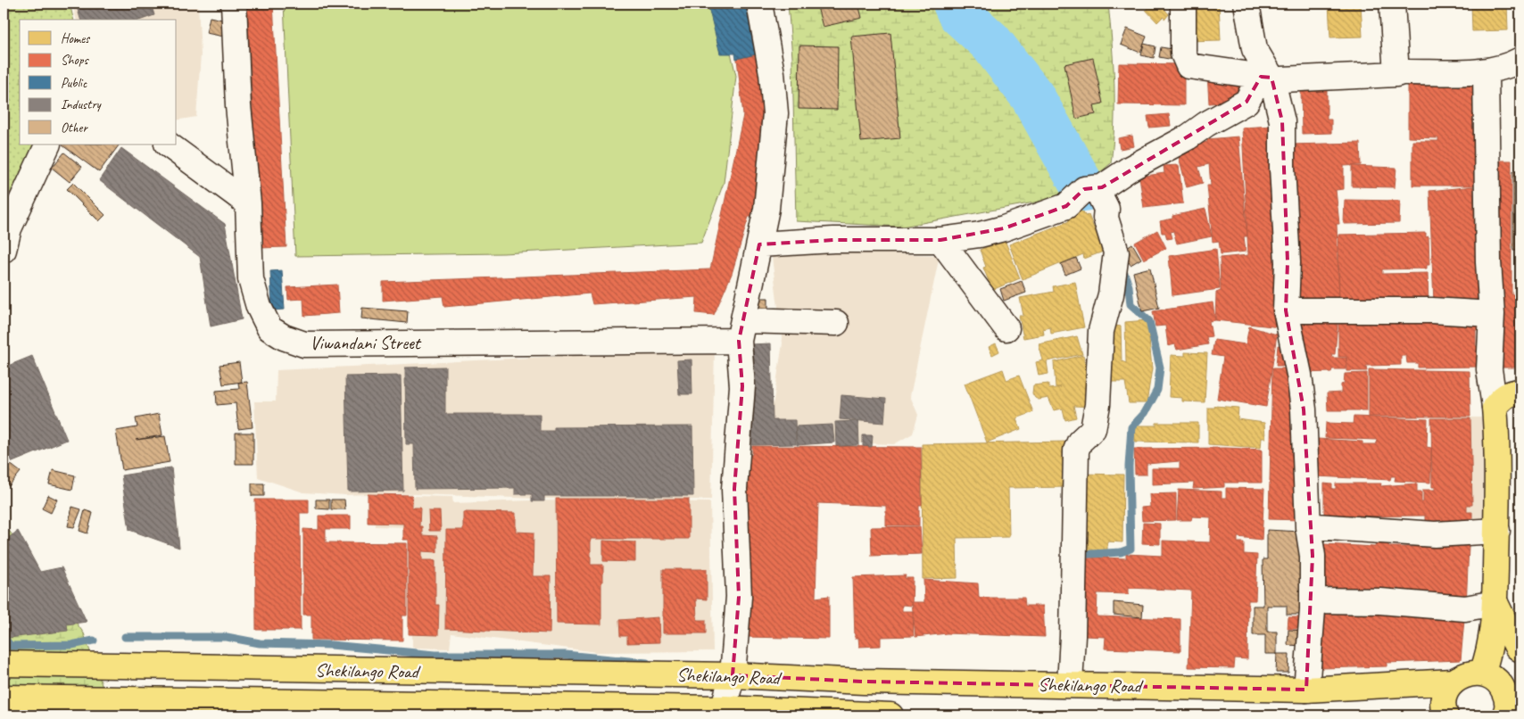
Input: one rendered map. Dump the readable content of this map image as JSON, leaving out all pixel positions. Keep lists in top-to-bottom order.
{
  "streets": {
    "main road": ["Shekilango Road"],
    "street": ["Viwandani Street"]
  },
  "legend": [
    "Homes",
    "Shops",
    "Public",
    "Industry",
    "Other"
  ]
}
